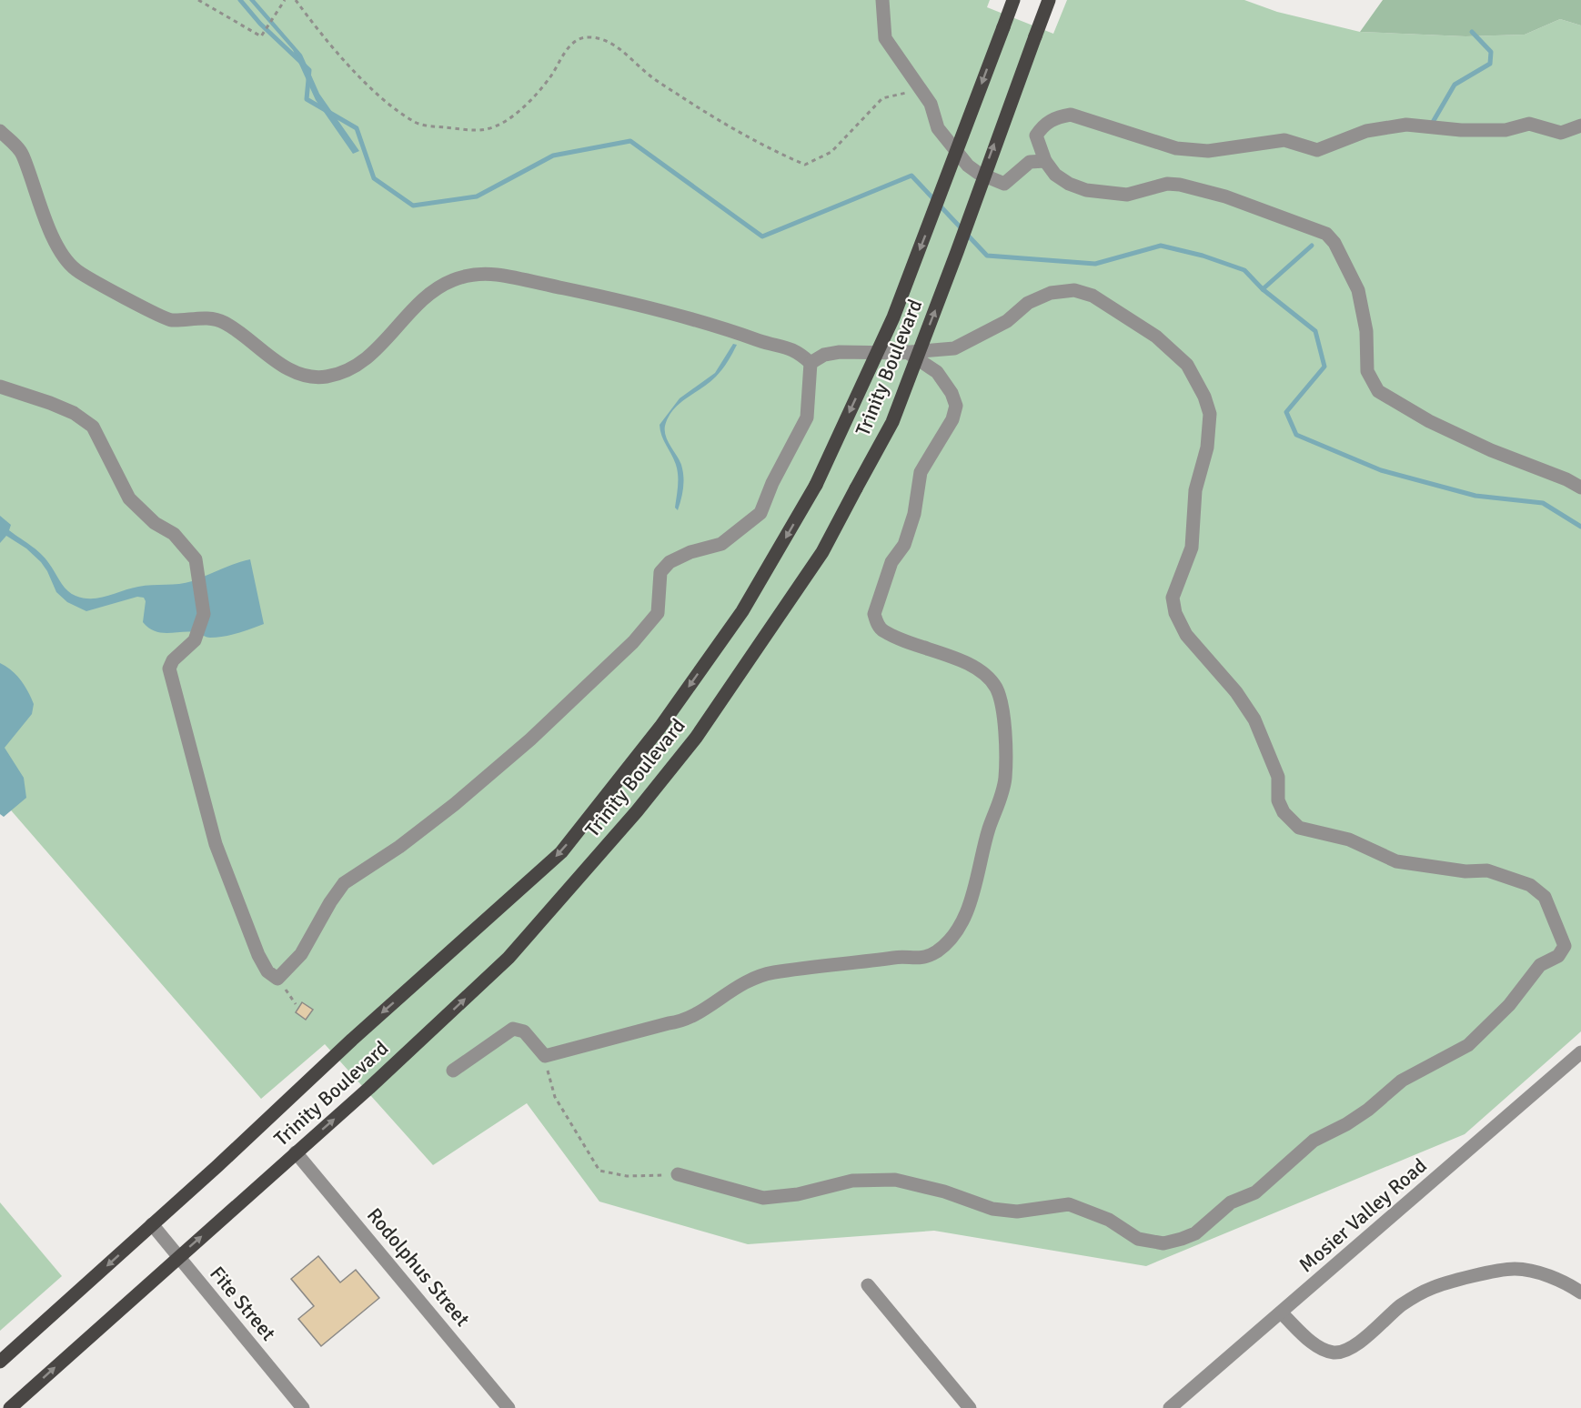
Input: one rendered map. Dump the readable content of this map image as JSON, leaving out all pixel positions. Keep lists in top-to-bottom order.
{
  "streets": {
    "main road": ["Trinity Boulevard"],
    "street": ["Mosier Valley Road", "Rodolphus Street", "Fite Street"]
  },
  "crossings": [
    ["Trinity Boulevard", "Rodolphus Street"],
    ["Trinity Boulevard", "Fite Street"]
  ]
}
